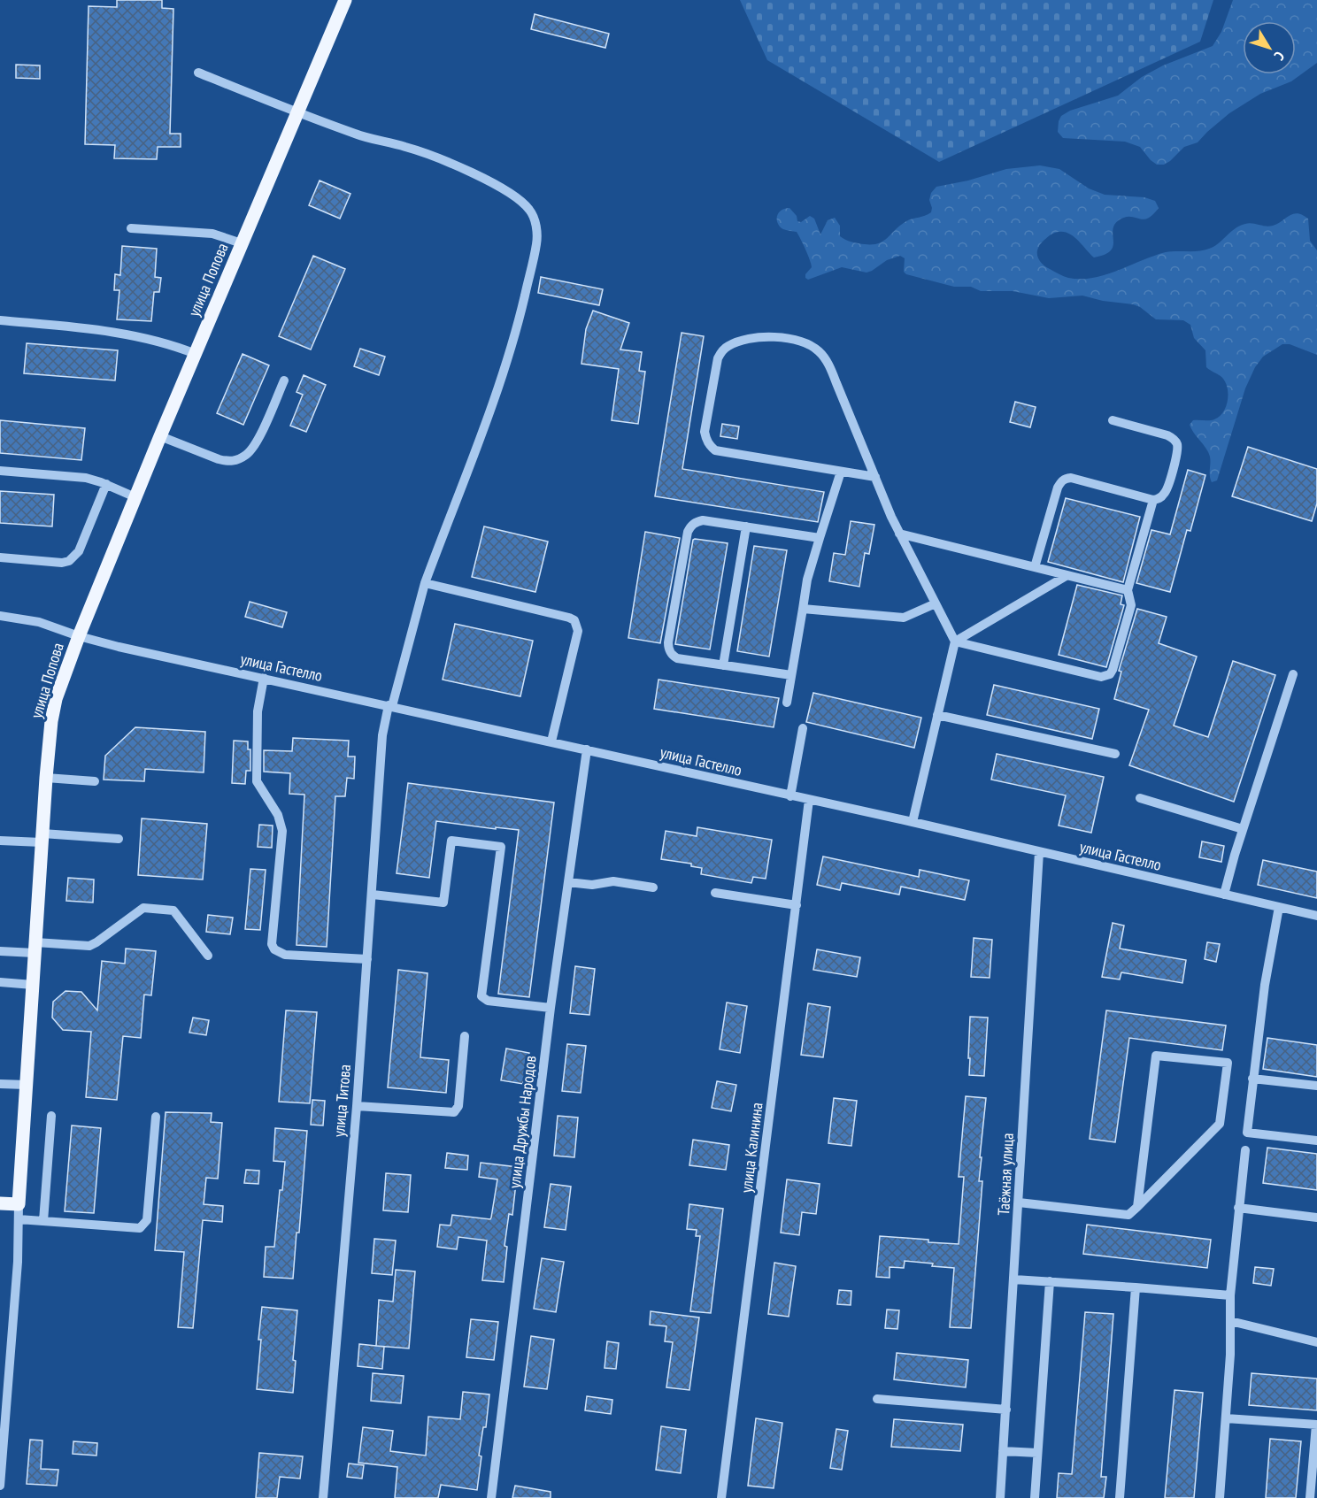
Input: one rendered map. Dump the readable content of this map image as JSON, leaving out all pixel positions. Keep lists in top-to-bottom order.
{
  "streets": {
    "main road": ["улица Попова"],
    "street": [
      "улица Гастелло",
      "улица Титова",
      "улица Дружбы Народов",
      "улица Калинина",
      "Таёжная улица"
    ]
  },
  "crossings": [
    ["улица Попова", "улица Гастелло"],
    ["улица Попова", "улица Титова"],
    ["улица Гастелло", "улица Титова"],
    ["улица Гастелло", "улица Дружбы Народов"],
    ["улица Гастелло", "улица Калинина"],
    ["улица Гастелло", "Таёжная улица"]
  ],
  "north": "bottom right"
}
